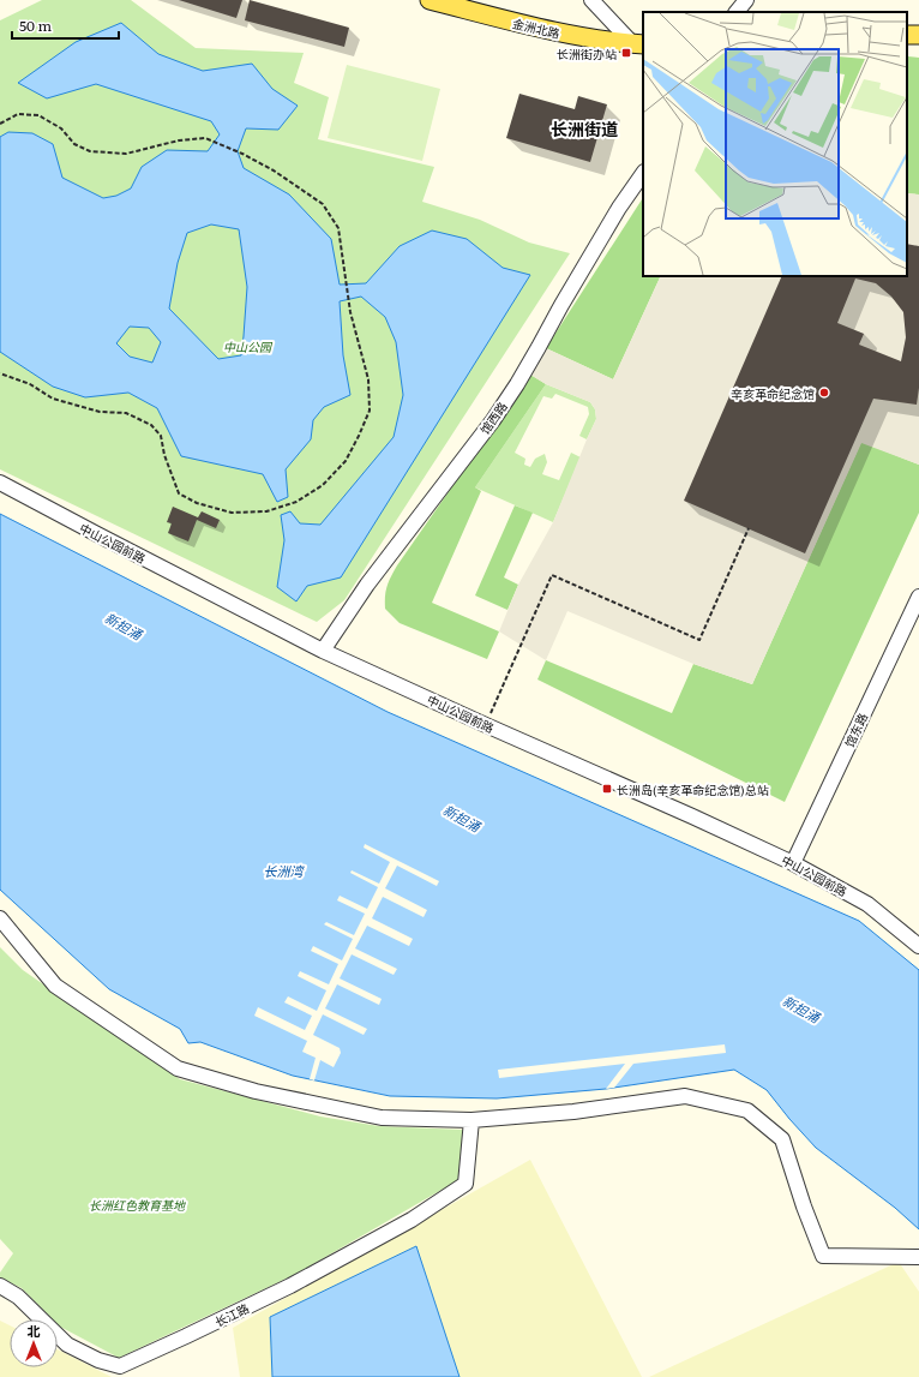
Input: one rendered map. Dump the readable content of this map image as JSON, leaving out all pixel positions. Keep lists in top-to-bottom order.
{
  "streets": {
    "main road": ["金洲北路"],
    "street": [
      "馆西路",
      "中山公园前路",
      "馆东路",
      "长江路"
    ]
  },
  "crossings": [
    ["馆西路", "中山公园前路"],
    ["中山公园前路", "馆东路"]
  ],
  "districts": ["长洲街道"],
  "water": ["新担涌", "长洲湾"],
  "parks": ["中山公园", "长洲红色教育基地"],
  "places": {
    "transit": ["长洲街办站", "长洲岛(辛亥革命纪念馆)总站"],
    "other": ["辛亥革命纪念馆"]
  },
  "scale_bar": "50 m",
  "north": "top"
}
